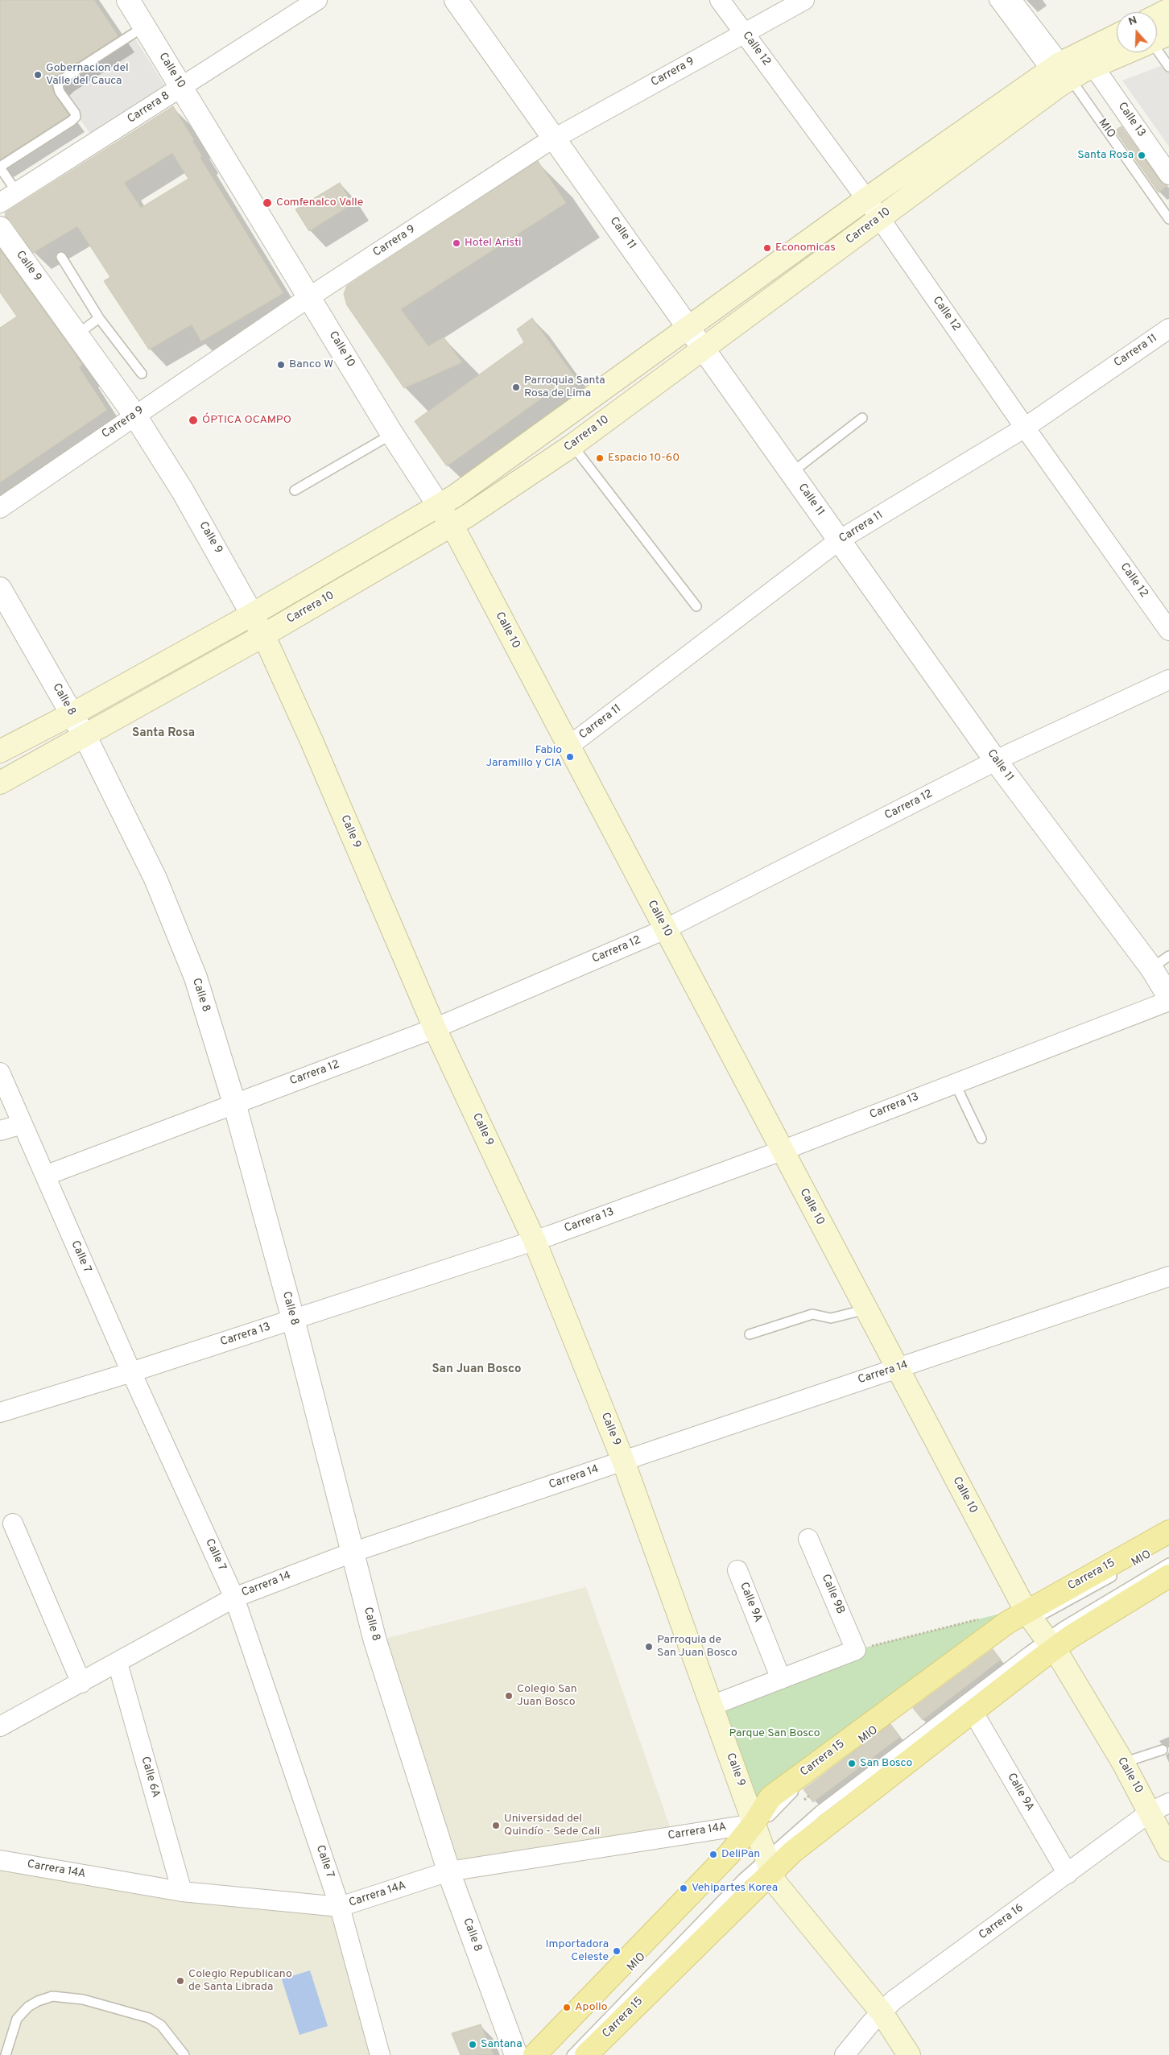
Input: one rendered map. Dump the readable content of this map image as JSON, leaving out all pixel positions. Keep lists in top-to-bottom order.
{
  "streets": {
    "main road": [
      "Calle 10",
      "Carrera 10",
      "Calle 9",
      "Carrera 15"
    ],
    "street": [
      "Calle 12",
      "Carrera 9",
      "Carrera 8",
      "Calle 13",
      "Calle 11",
      "Carrera 11",
      "Calle 8",
      "Carrera 12",
      "Carrera 13",
      "Calle 7",
      "Carrera 14",
      "Calle 9B",
      "Calle 9A",
      "Calle 6A",
      "Carrera 14A",
      "Carrera 16"
    ],
    "lane": ["MIO"]
  },
  "crossings": [
    ["Calle 12", "Carrera 9"],
    ["Calle 12", "Carrera 10"],
    ["Calle 12", "Carrera 11"],
    ["Calle 10", "Carrera 9"],
    ["Calle 10", "Carrera 8"],
    ["Calle 10", "MIO"],
    ["Calle 10", "Carrera 10"],
    ["Calle 10", "Carrera 11"],
    ["Calle 10", "Carrera 12"],
    ["Calle 10", "Carrera 13"],
    ["Calle 10", "Carrera 14"],
    ["Calle 10", "Carrera 15"],
    ["Calle 10", "Carrera 16"],
    ["Carrera 9", "Calle 11"],
    ["Carrera 9", "Calle 9"],
    ["Calle 13", "Carrera 10"],
    ["MIO", "Carrera 10"],
    ["MIO", "Calle 9"],
    ["MIO", "Carrera 15"],
    ["MIO", "Carrera 14A"],
    ["Carrera 10", "Calle 11"],
    ["Carrera 10", "Calle 9"],
    ["Carrera 10", "Calle 8"],
    ["Calle 11", "Carrera 11"],
    ["Calle 11", "Carrera 12"],
    ["Calle 9", "Carrera 12"],
    ["Calle 9", "Carrera 13"],
    ["Calle 9", "Carrera 14"],
    ["Calle 9", "Carrera 15"],
    ["Calle 9", "Carrera 14A"],
    ["Calle 9", "Carrera 16"],
    ["Calle 8", "Carrera 12"],
    ["Calle 8", "Carrera 13"],
    ["Calle 8", "Carrera 14"],
    ["Calle 8", "Carrera 14A"],
    ["Carrera 12", "Calle 7"],
    ["Carrera 13", "Calle 7"],
    ["Calle 7", "Carrera 14"],
    ["Calle 7", "Carrera 14A"],
    ["Carrera 14", "Calle 6A"],
    ["Carrera 15", "Calle 9A"],
    ["Carrera 15", "Carrera 14A"],
    ["Calle 9A", "Carrera 16"],
    ["Calle 6A", "Carrera 14A"]
  ],
  "districts": ["Santa Rosa", "San Juan Bosco"],
  "parks": ["Parque San Bosco"],
  "places": [
    "Gobernacion del Valle del Cauca",
    "Santa Rosa",
    "Comfenalco Valle",
    "Hotel Aristi",
    "Economicas",
    "Banco W",
    "Parroquia Santa Rosa de Lima",
    "ÓPTICA OCAMPO",
    "Espacio 10-60",
    "Fabio Jaramillo y CIA",
    "Parroquia de San Juan Bosco",
    "Colegio San Juan Bosco",
    "San Bosco",
    "Universidad del Quindío - Sede Cali",
    "DeliPan",
    "Vehipartes Korea",
    "Importadora Celeste",
    "Colegio Republicano de Santa Librada",
    "Apollo",
    "Santana"
  ],
  "north": "top"
}
